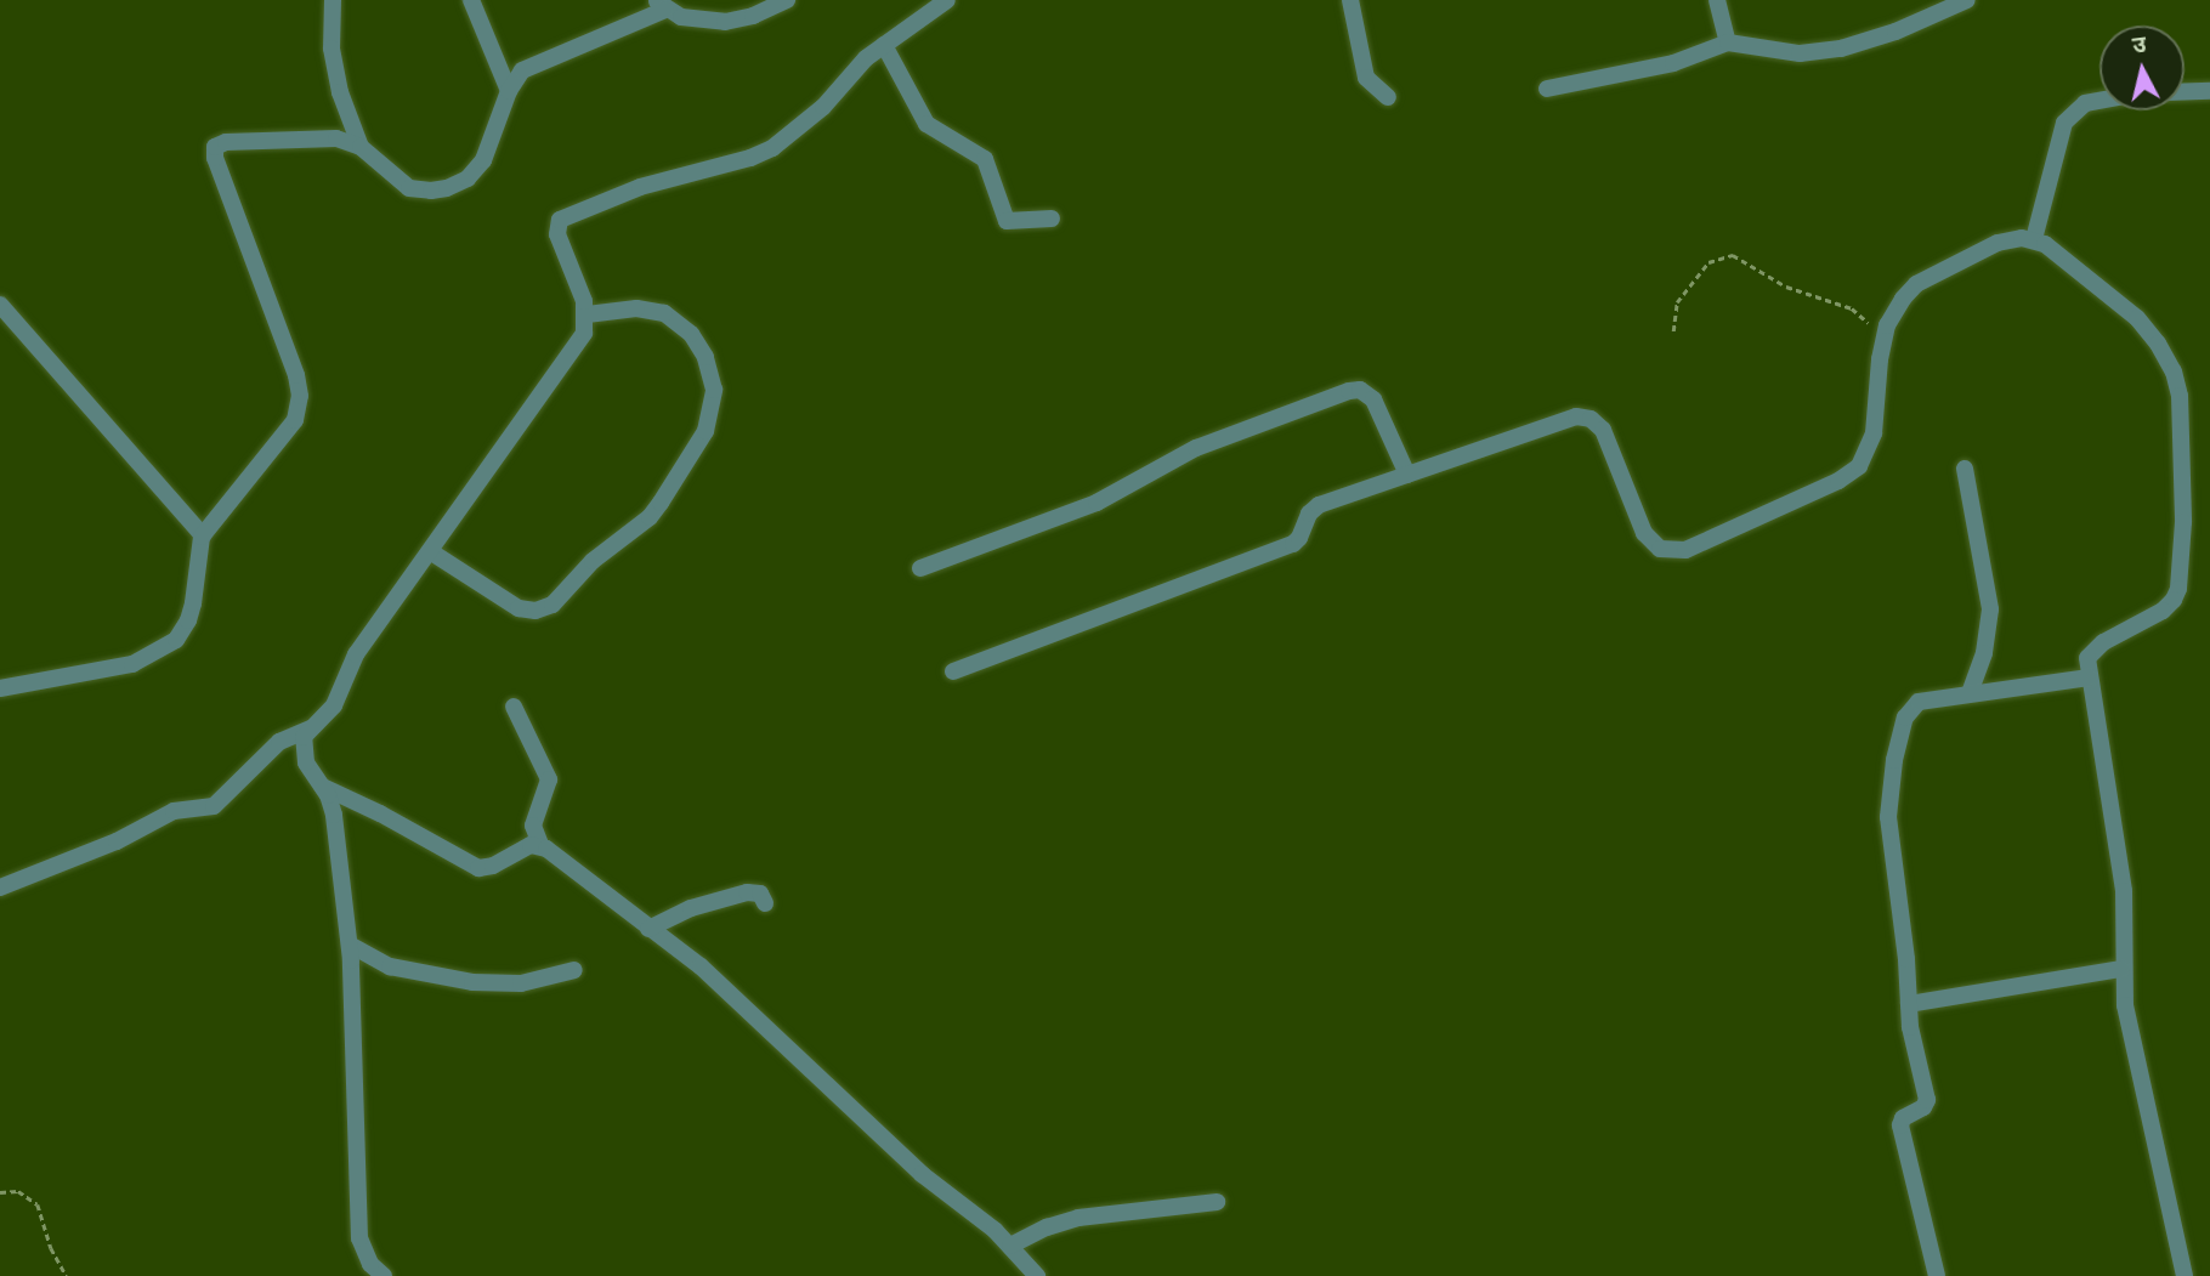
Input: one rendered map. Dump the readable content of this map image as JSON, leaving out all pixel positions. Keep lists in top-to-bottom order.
{
  "north": "top"
}
